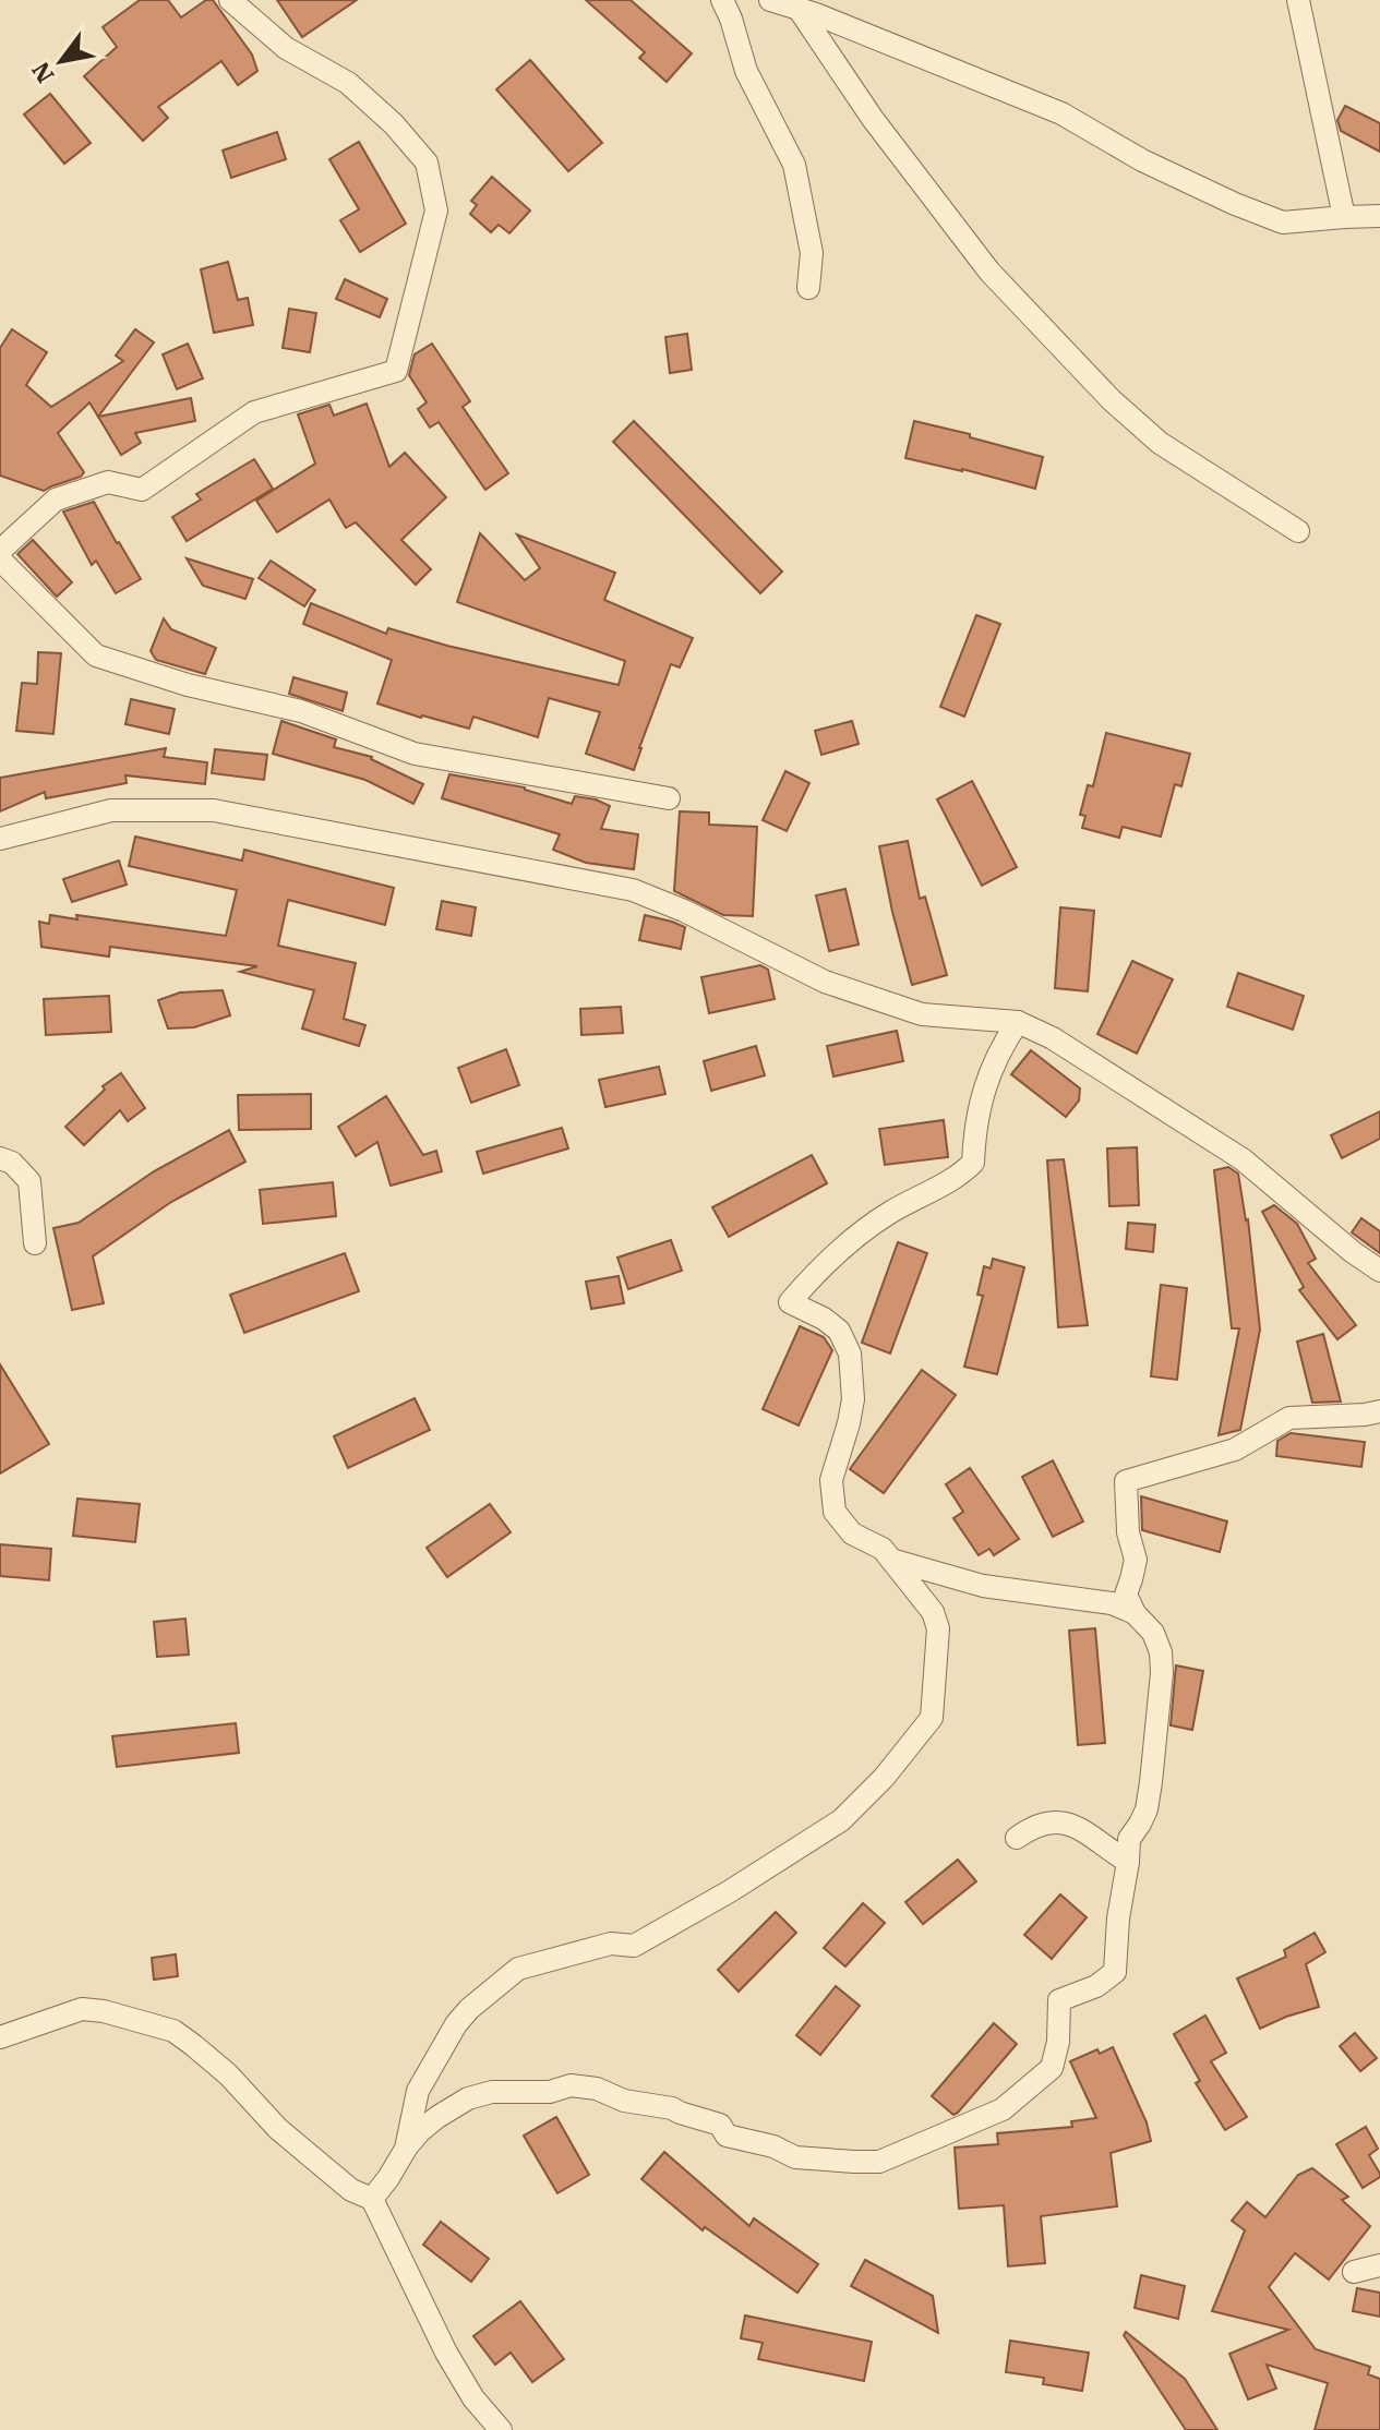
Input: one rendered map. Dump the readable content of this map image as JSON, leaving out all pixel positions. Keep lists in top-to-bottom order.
{
  "north": "bottom left"
}
